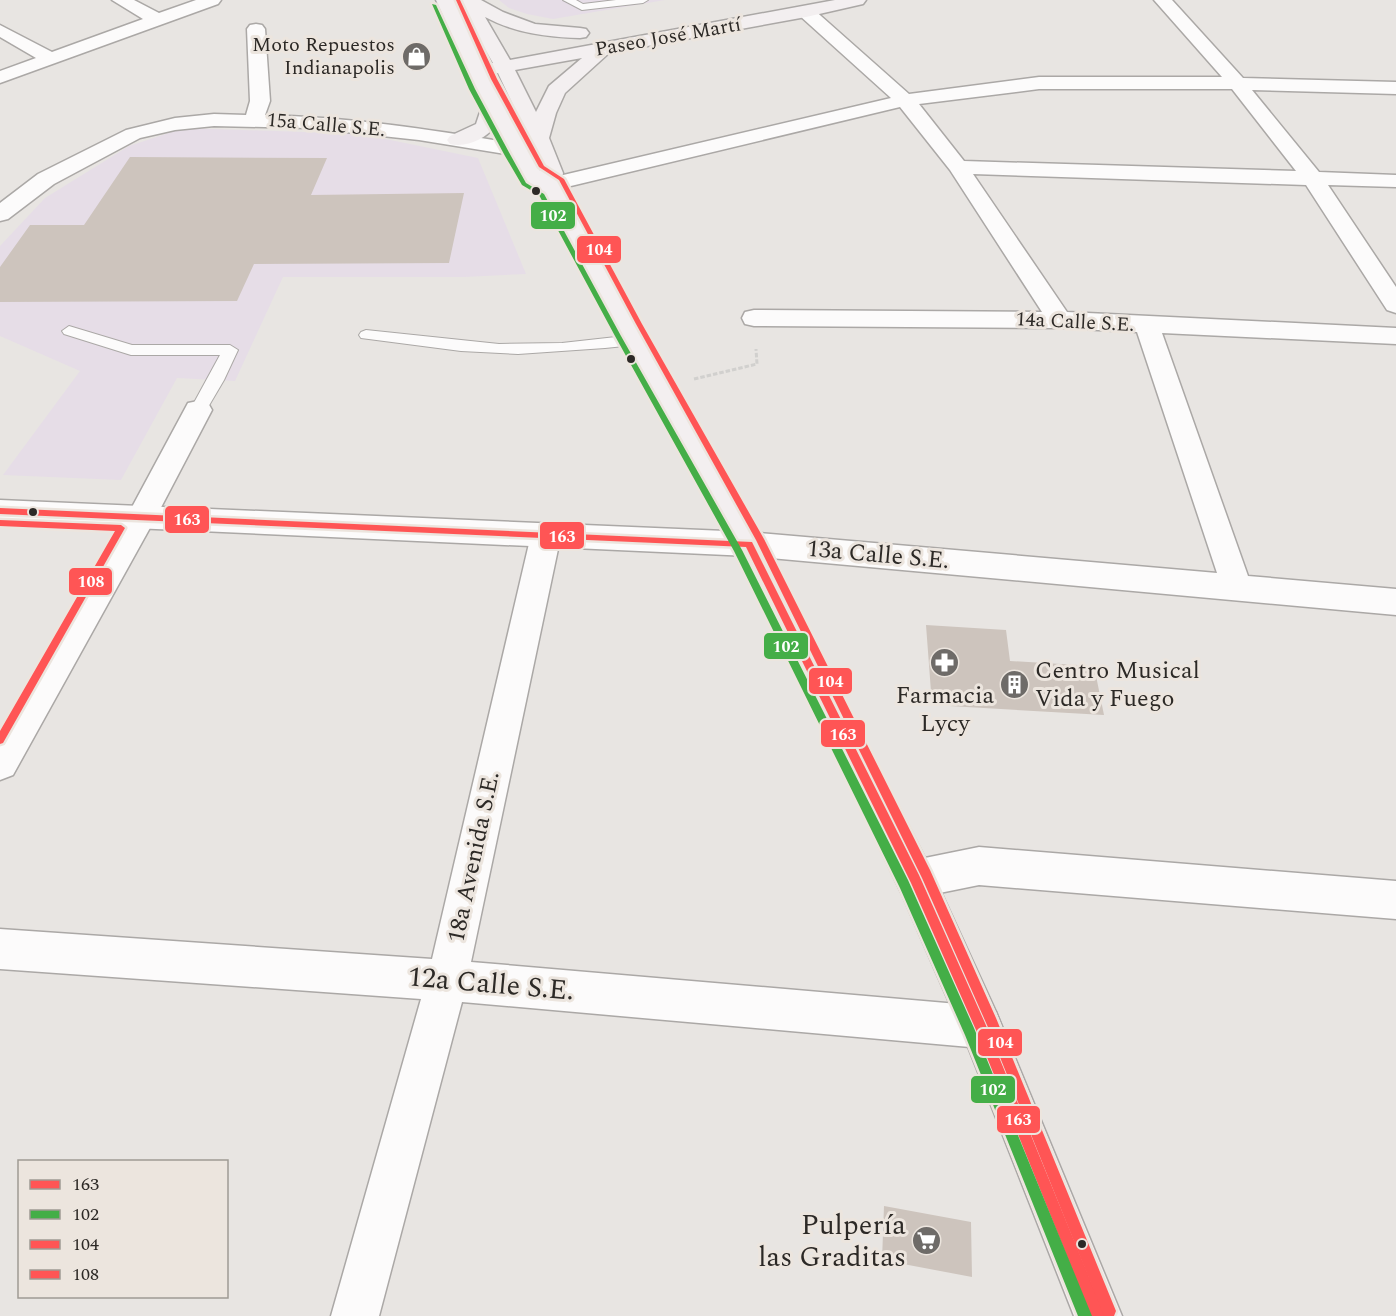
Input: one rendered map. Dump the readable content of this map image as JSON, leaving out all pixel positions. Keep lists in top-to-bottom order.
{
  "streets": {
    "main road": ["Paseo José Martí"],
    "street": [
      "15a Calle S.E.",
      "14a Calle S.E.",
      "13a Calle S.E.",
      "18a Avenida S.E.",
      "12a Calle S.E."
    ]
  },
  "crossings": [
    ["13a Calle S.E.", "18a Avenida S.E."],
    ["18a Avenida S.E.", "12a Calle S.E."]
  ],
  "places": {
    "shop": ["Moto Repuestos Indianapolis"],
    "pharmacy": ["Farmacia Lycy"],
    "building": ["Centro Musical Vida y Fuego"],
    "supermarket": ["Pulpería las Graditas"]
  },
  "lines": [
    "transit line 104",
    "transit line 102",
    "transit line 163",
    "transit line 108"
  ],
  "legend": [
    "163",
    "102",
    "104",
    "108"
  ]
}
